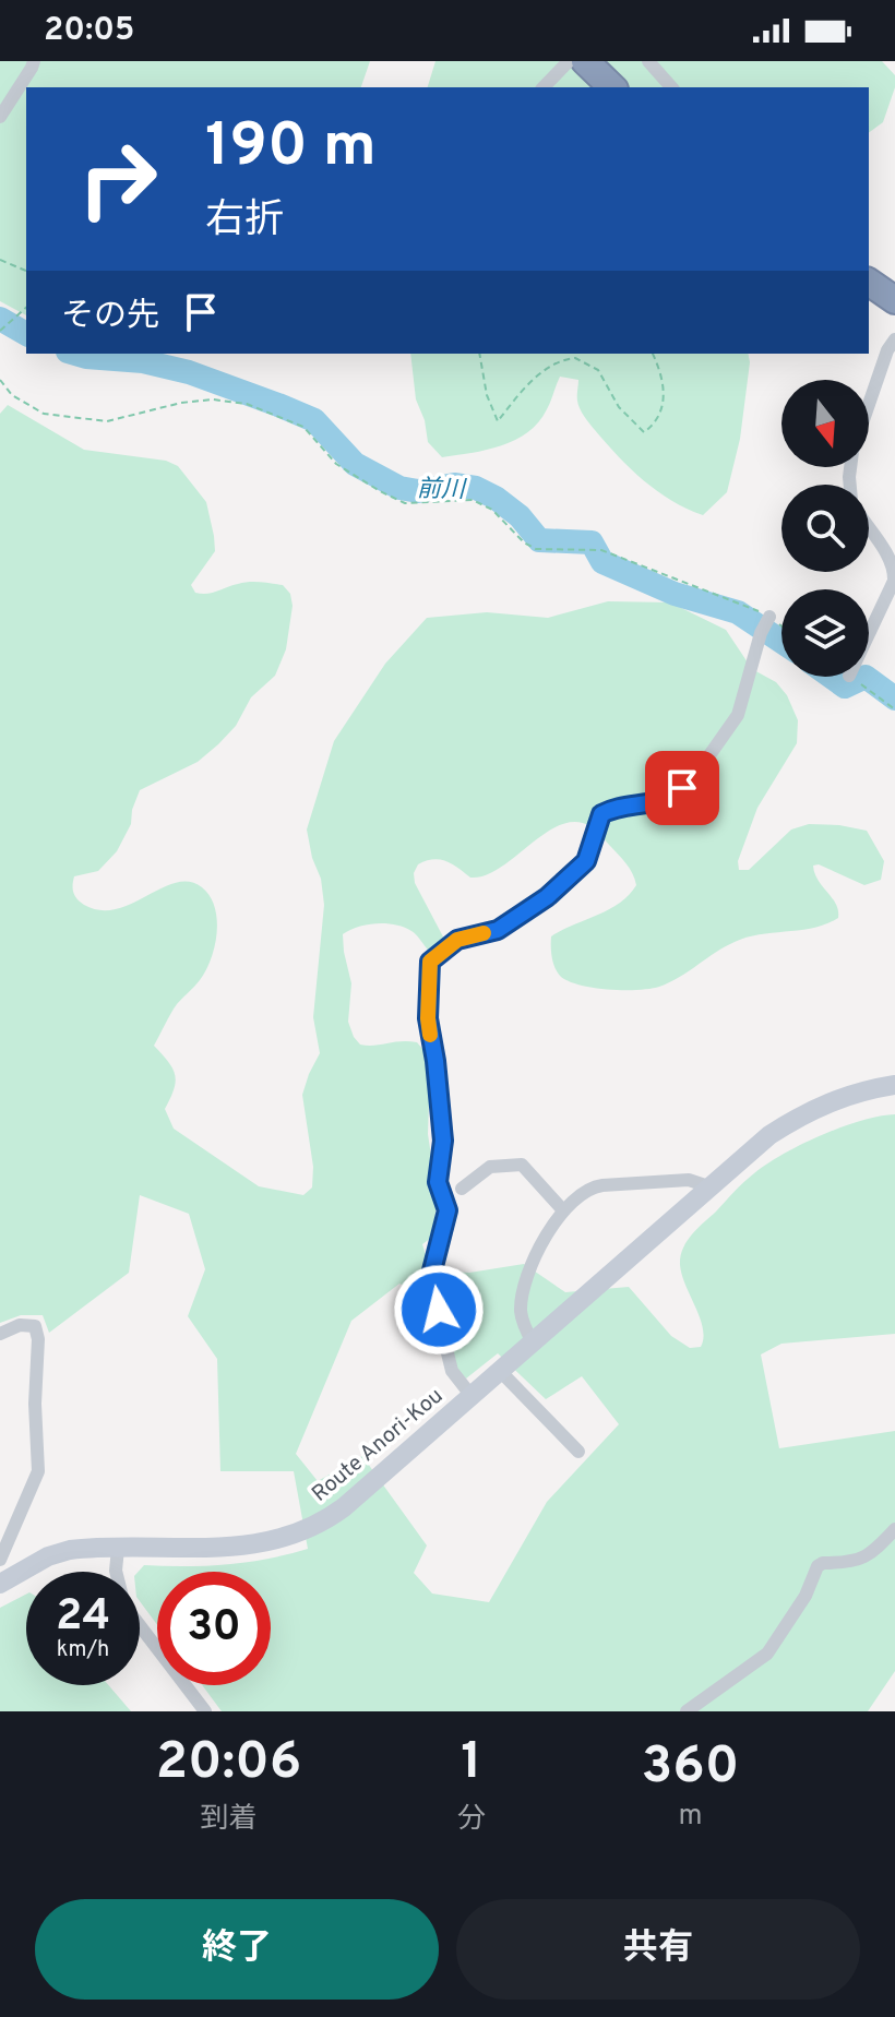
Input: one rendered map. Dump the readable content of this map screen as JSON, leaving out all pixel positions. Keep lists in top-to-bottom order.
{
  "streets": {
    "main road": ["Route Anori-Kou"]
  },
  "water": ["前川"],
  "north": "bottom",
  "page": {
    "status": "20:05",
    "turn": ["190 m", "右折"],
    "then": "その先",
    "speed": "24 km/h",
    "limit": "30",
    "eta": [
      "20:06",
      "到着",
      "1",
      "分",
      "360",
      "m"
    ],
    "buttons": ["終了", "共有"]
  }
}
